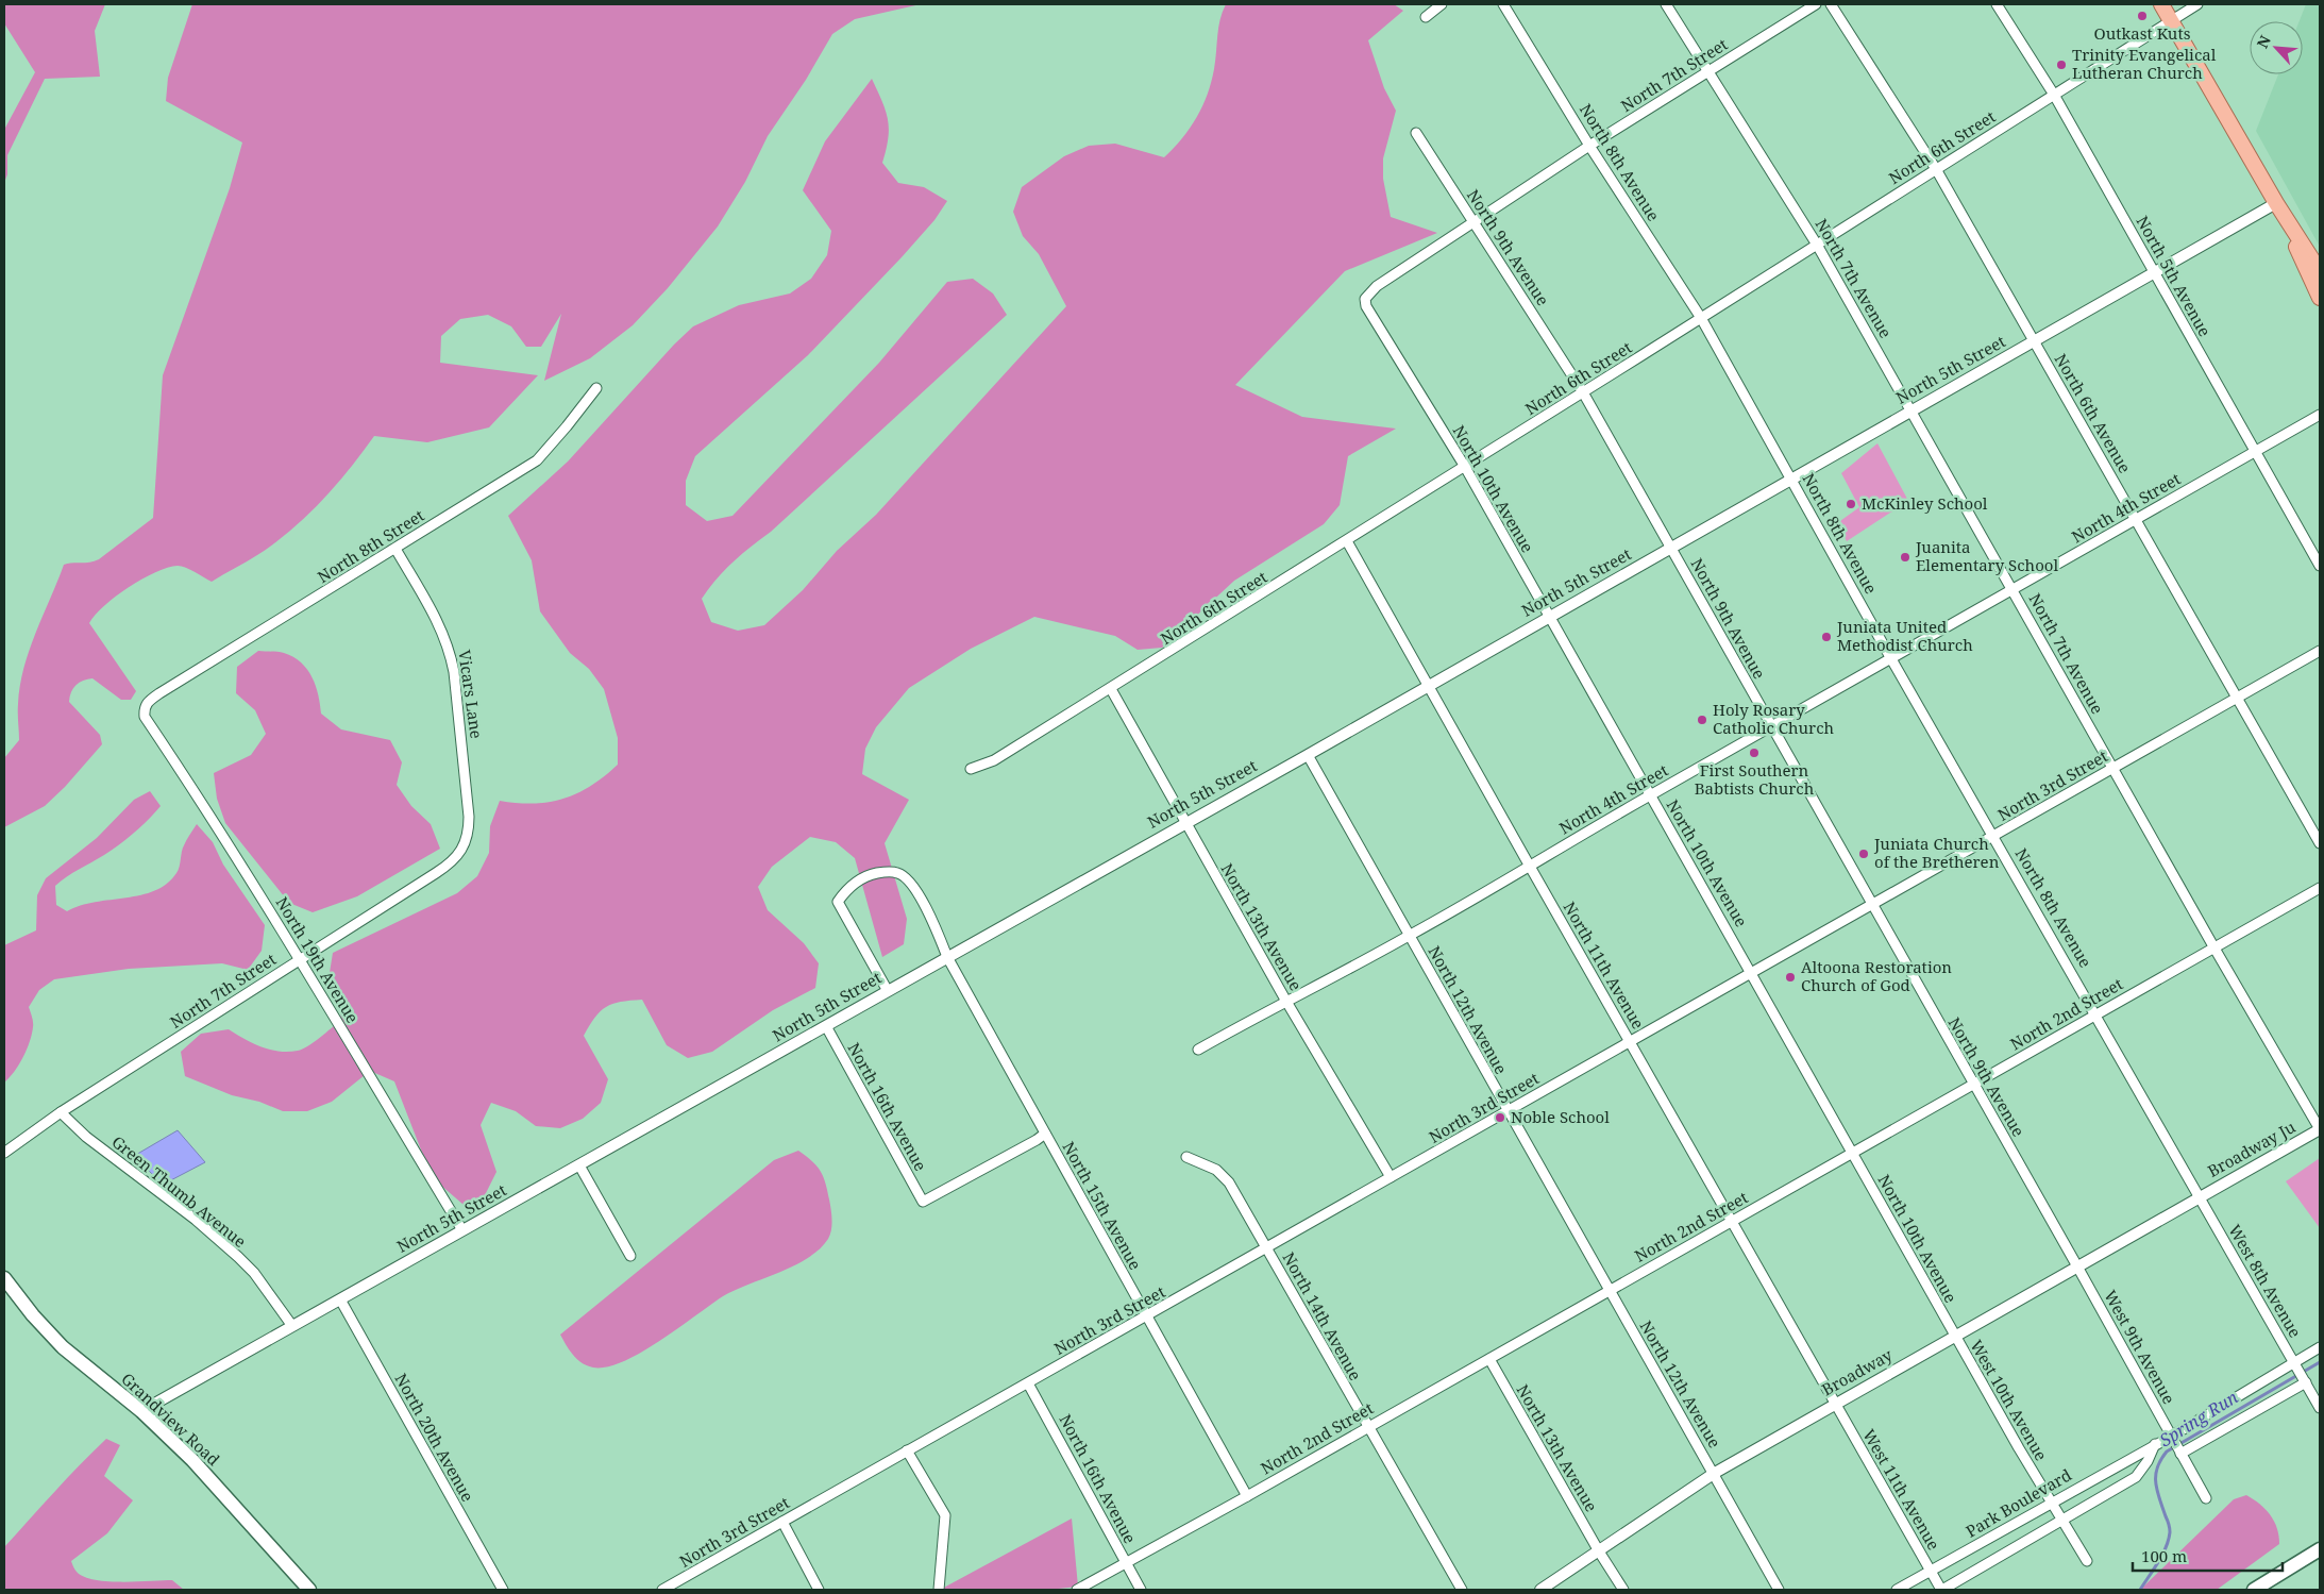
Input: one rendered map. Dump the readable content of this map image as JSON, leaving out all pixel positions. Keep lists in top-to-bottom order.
{
  "streets": {
    "main road": ["Grandview Road"],
    "street": [
      "North 7th Street",
      "North 6th Street",
      "North 8th Avenue",
      "North 9th Avenue",
      "North 5th Avenue",
      "North 7th Avenue",
      "North 5th Street",
      "North 6th Avenue",
      "North 10th Avenue",
      "North 4th Street",
      "North 8th Street",
      "Vicars Lane",
      "North 3rd Street",
      "North 13th Avenue",
      "North 19th Avenue",
      "North 11th Avenue",
      "North 12th Avenue",
      "North 2nd Street",
      "North 16th Avenue",
      "Broadway Ju",
      "Green Thumb Avenue",
      "North 15th Avenue",
      "West 8th Avenue",
      "North 14th Avenue",
      "West 9th Avenue",
      "Broadway",
      "West 10th Avenue",
      "North 20th Avenue",
      "West 11th Avenue",
      "Park Boulevard"
    ]
  },
  "crossings": [
    ["North 7th Street", "North 8th Avenue"],
    ["North 7th Street", "North 9th Avenue"],
    ["North 7th Street", "North 7th Avenue"],
    ["North 7th Street", "North 10th Avenue"],
    ["North 7th Street", "Vicars Lane"],
    ["North 7th Street", "North 19th Avenue"],
    ["North 7th Street", "Green Thumb Avenue"],
    ["North 6th Street", "North 8th Avenue"],
    ["North 6th Street", "North 9th Avenue"],
    ["North 6th Street", "North 5th Avenue"],
    ["North 6th Street", "North 7th Avenue"],
    ["North 6th Street", "North 6th Avenue"],
    ["North 6th Street", "North 10th Avenue"],
    ["North 6th Street", "North 13th Avenue"],
    ["North 6th Street", "North 11th Avenue"],
    ["North 8th Avenue", "North 5th Street"],
    ["North 8th Avenue", "North 4th Street"],
    ["North 8th Avenue", "North 3rd Street"],
    ["North 8th Avenue", "North 2nd Street"],
    ["North 8th Avenue", "Broadway Ju"],
    ["North 8th Avenue", "West 8th Avenue"],
    ["North 8th Avenue", "Broadway"],
    ["North 9th Avenue", "North 5th Street"],
    ["North 9th Avenue", "North 4th Street"],
    ["North 9th Avenue", "North 3rd Street"],
    ["North 9th Avenue", "North 2nd Street"],
    ["North 9th Avenue", "West 9th Avenue"],
    ["North 9th Avenue", "Broadway"],
    ["North 5th Avenue", "North 5th Street"],
    ["North 5th Avenue", "North 4th Street"],
    ["North 7th Avenue", "North 5th Street"],
    ["North 7th Avenue", "North 4th Street"],
    ["North 7th Avenue", "North 3rd Street"],
    ["North 7th Avenue", "North 2nd Street"],
    ["North 7th Avenue", "Broadway Ju"],
    ["North 5th Street", "North 6th Avenue"],
    ["North 5th Street", "North 10th Avenue"],
    ["North 5th Street", "North 13th Avenue"],
    ["North 5th Street", "North 19th Avenue"],
    ["North 5th Street", "North 11th Avenue"],
    ["North 5th Street", "North 12th Avenue"],
    ["North 5th Street", "North 16th Avenue"],
    ["North 5th Street", "Green Thumb Avenue"],
    ["North 5th Street", "North 15th Avenue"],
    ["North 5th Street", "Grandview Road"],
    ["North 5th Street", "North 20th Avenue"],
    ["North 6th Avenue", "North 4th Street"],
    ["North 6th Avenue", "North 3rd Street"],
    ["North 10th Avenue", "North 4th Street"],
    ["North 10th Avenue", "North 3rd Street"],
    ["North 10th Avenue", "North 2nd Street"],
    ["North 10th Avenue", "Broadway"],
    ["North 10th Avenue", "West 10th Avenue"],
    ["North 4th Street", "North 13th Avenue"],
    ["North 4th Street", "North 11th Avenue"],
    ["North 4th Street", "North 12th Avenue"],
    ["North 8th Street", "Vicars Lane"],
    ["North 8th Street", "North 19th Avenue"],
    ["North 3rd Street", "North 13th Avenue"],
    ["North 3rd Street", "North 11th Avenue"],
    ["North 3rd Street", "North 12th Avenue"],
    ["North 3rd Street", "North 16th Avenue"],
    ["North 3rd Street", "North 15th Avenue"],
    ["North 3rd Street", "North 14th Avenue"],
    ["North 13th Avenue", "North 2nd Street"],
    ["North 13th Avenue", "Broadway"],
    ["North 11th Avenue", "North 2nd Street"],
    ["North 11th Avenue", "Broadway"],
    ["North 11th Avenue", "West 11th Avenue"],
    ["North 12th Avenue", "North 2nd Street"],
    ["North 12th Avenue", "Broadway"],
    ["North 2nd Street", "North 16th Avenue"],
    ["North 2nd Street", "North 15th Avenue"],
    ["North 2nd Street", "North 14th Avenue"],
    ["North 16th Avenue", "North 15th Avenue"],
    ["Broadway Ju", "West 8th Avenue"],
    ["Broadway Ju", "Broadway"],
    ["West 8th Avenue", "Broadway"],
    ["West 8th Avenue", "Park Boulevard"],
    ["West 9th Avenue", "Broadway"],
    ["West 9th Avenue", "Park Boulevard"],
    ["Broadway", "West 10th Avenue"],
    ["Broadway", "West 11th Avenue"],
    ["West 10th Avenue", "Park Boulevard"],
    ["West 11th Avenue", "Park Boulevard"]
  ],
  "water": ["Spring Run"],
  "places": [
    "Outkast Kuts",
    "Trinity Evangelical Lutheran Church",
    "McKinley School",
    "Juanita Elementary School",
    "Juniata United Methodist Church",
    "Holy Rosary Catholic Church",
    "First Southern Babtists Church",
    "Juniata Church of the Bretheren",
    "Altoona Restoration Church of God",
    "Noble School"
  ],
  "scale_bar": "100 m",
  "north": "top left"
}
